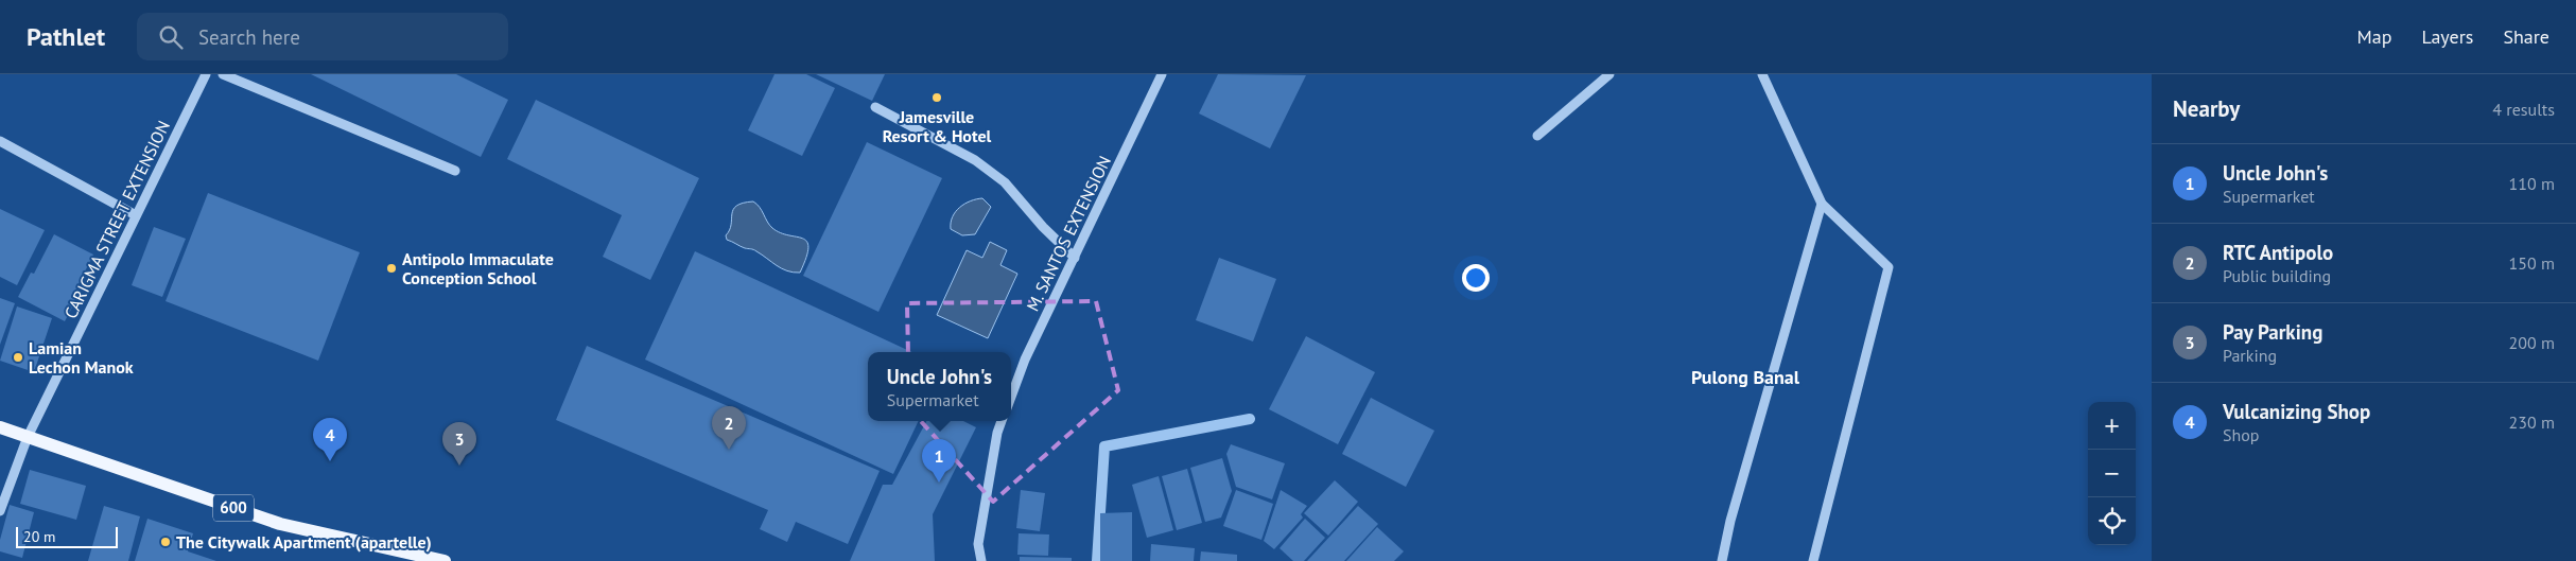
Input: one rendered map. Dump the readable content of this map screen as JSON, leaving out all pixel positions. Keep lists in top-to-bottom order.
{
  "streets": {
    "main road": ["600"],
    "street": ["CARIGMA STREET EXTENSION", "M. SANTOS EXTENSION"]
  },
  "crossings": [
    ["CARIGMA STREET EXTENSION", "600"]
  ],
  "districts": ["Pulong Banal"],
  "places": [
    "Jamesville Resort & Hotel",
    "Antipolo Immaculate Conception School",
    "Lamian Lechon Manok",
    "The Citywalk Apartment (apartelle)"
  ],
  "scale_bar": "20 m",
  "page": {
    "header": "Pathlet",
    "search": "Search here",
    "nav": ["Map", "Layers", "Share"],
    "heading": ["Nearby", "4 results"],
    "list": [
      {
        "mark": "1",
        "name": "Uncle John's",
        "note": "Supermarket",
        "value": "110 m"
      },
      {
        "mark": "2",
        "name": "RTC Antipolo",
        "note": "Public building",
        "value": "150 m"
      },
      {
        "mark": "3",
        "name": "Pay Parking",
        "note": "Parking",
        "value": "200 m"
      },
      {
        "mark": "4",
        "name": "Vulcanizing Shop",
        "note": "Shop",
        "value": "230 m"
      }
    ],
    "popup": ["Uncle John's", "Supermarket"],
    "map_buttons": ["+", "−"],
    "pins": [
      "2",
      "4",
      "3",
      "1"
    ],
    "scale": "20 m"
  }
}
